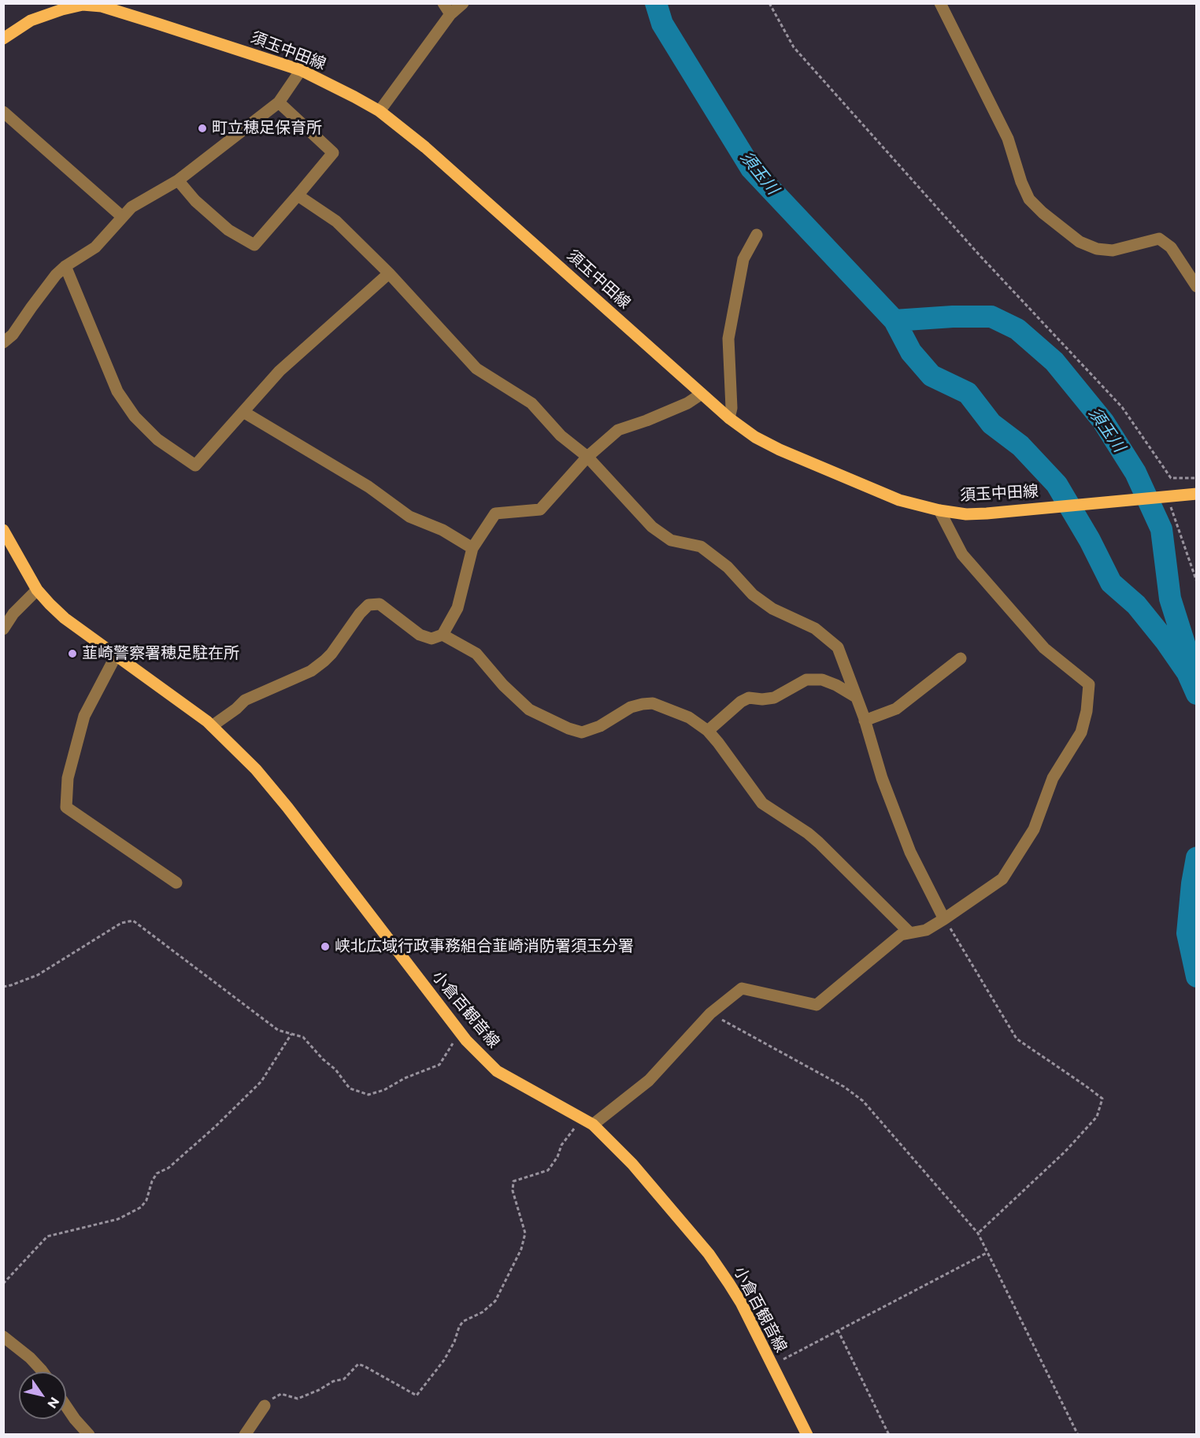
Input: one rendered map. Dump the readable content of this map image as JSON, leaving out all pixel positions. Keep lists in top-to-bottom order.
{
  "streets": {
    "main road": ["須玉中田線", "小倉百観音線"]
  },
  "water": ["須玉川"],
  "places": ["町立穂足保育所", "韮崎警察署穂足駐在所", "峡北広域行政事務組合韮崎消防署須玉分署"],
  "north": "bottom right"
}
